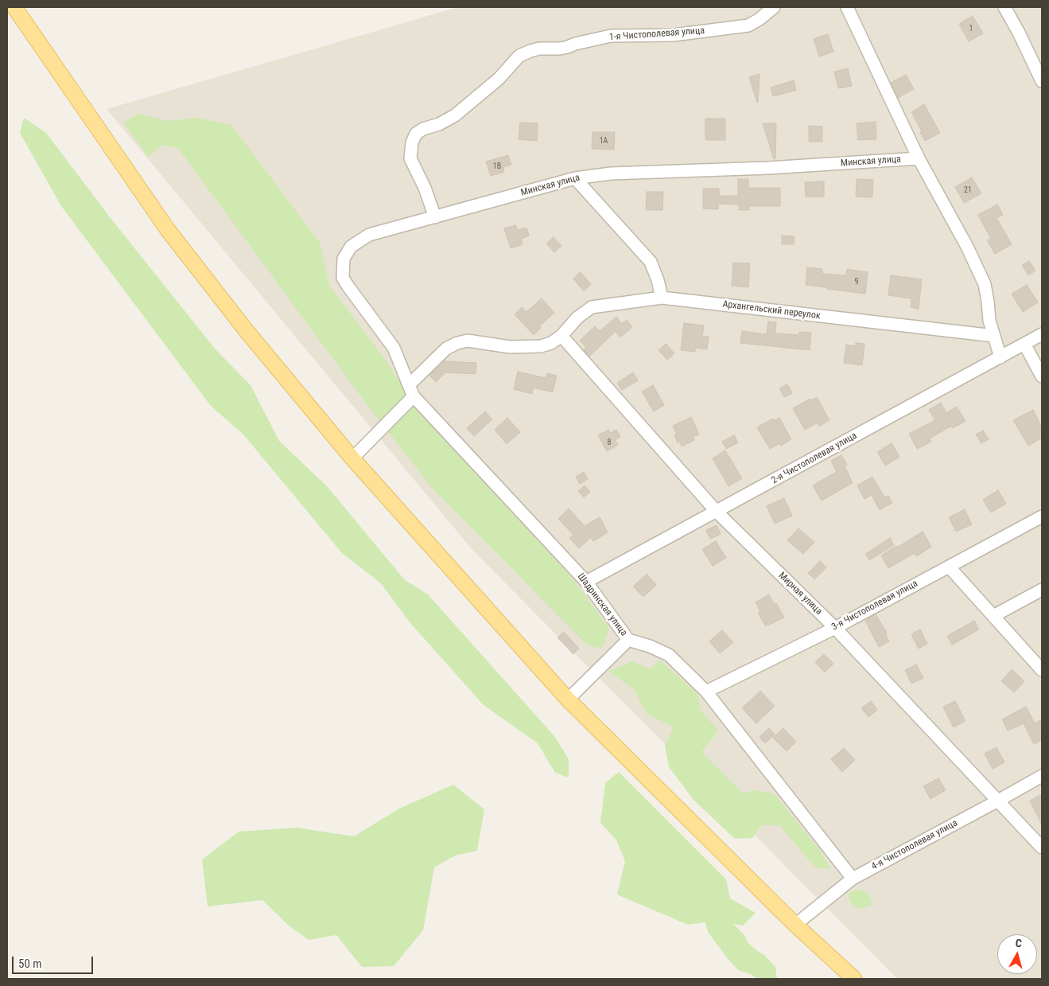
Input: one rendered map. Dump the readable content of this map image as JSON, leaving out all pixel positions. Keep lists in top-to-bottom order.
{
  "streets": {
    "street": [
      "1-я Чистополевая улица",
      "Минская улица",
      "Архангельский переулок",
      "2-я Чистополевая улица",
      "Мирная улица",
      "Шадринская улица",
      "3-я Чистополевая улица",
      "4-я Чистополевая улица"
    ]
  },
  "crossings": [
    ["1-я Чистополевая улица", "Минская улица"],
    ["Минская улица", "Архангельский переулок"],
    ["Минская улица", "2-я Чистополевая улица"],
    ["Минская улица", "Шадринская улица"],
    ["Архангельский переулок", "Мирная улица"],
    ["Архангельский переулок", "Шадринская улица"],
    ["2-я Чистополевая улица", "Мирная улица"],
    ["2-я Чистополевая улица", "Шадринская улица"],
    ["Мирная улица", "3-я Чистополевая улица"],
    ["Мирная улица", "4-я Чистополевая улица"],
    ["Шадринская улица", "3-я Чистополевая улица"],
    ["Шадринская улица", "4-я Чистополевая улица"]
  ],
  "house_numbers": [
    "1",
    "1А",
    "1В",
    "21",
    "9",
    "8"
  ],
  "scale_bar": "50 m",
  "north": "top"
}
